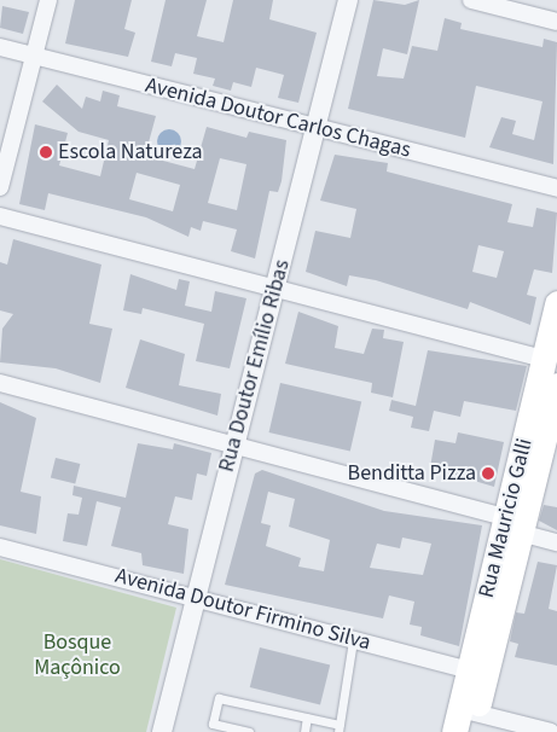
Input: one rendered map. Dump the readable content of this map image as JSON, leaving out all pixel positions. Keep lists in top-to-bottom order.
{
  "streets": {
    "main road": ["Rua Mauricio Galli"],
    "street": ["Avenida Doutor Carlos Chagas", "Rua Doutor Emílio Ribas", "Avenida Doutor Firmino Silva"]
  },
  "crossings": [
    ["Avenida Doutor Carlos Chagas", "Rua Doutor Emílio Ribas"],
    ["Rua Doutor Emílio Ribas", "Avenida Doutor Firmino Silva"],
    ["Rua Mauricio Galli", "Avenida Doutor Firmino Silva"]
  ],
  "parks": ["Bosque Maçônico"],
  "places": ["Escola Natureza", "Benditta Pizza"]
}
